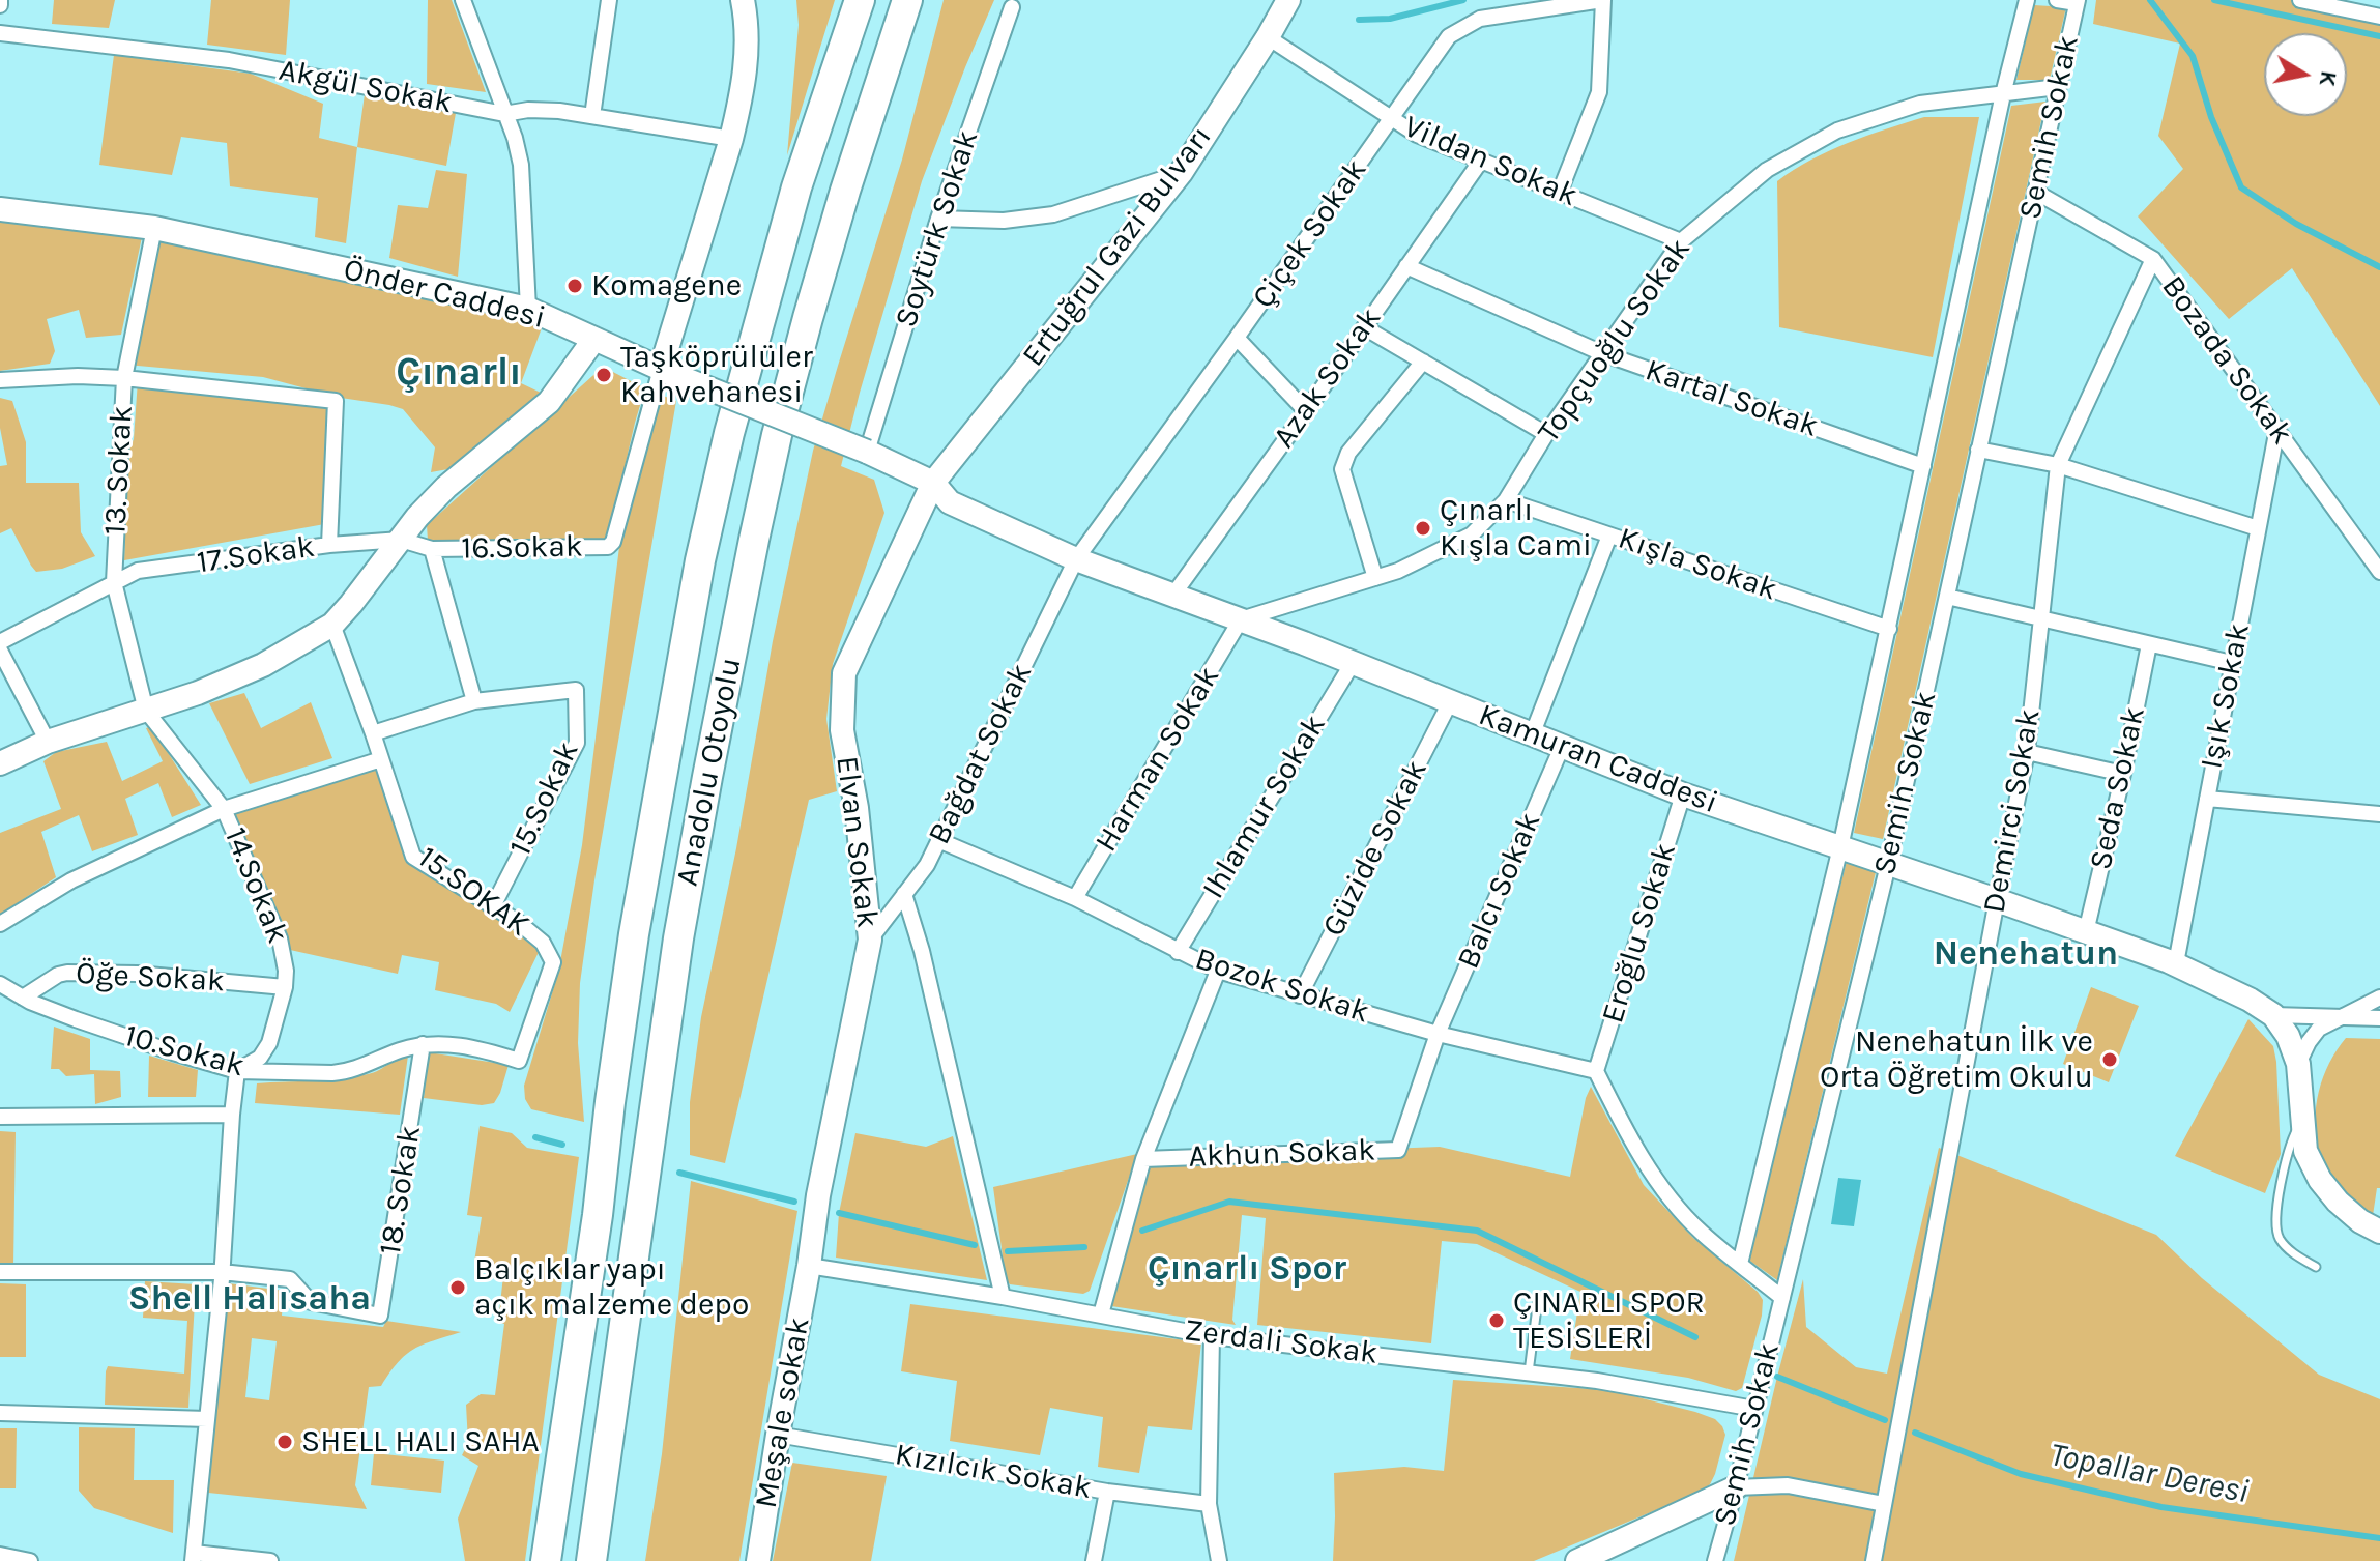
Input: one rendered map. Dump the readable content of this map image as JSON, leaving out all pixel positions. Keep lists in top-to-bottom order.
{
  "streets": {
    "highway": ["Anadolu Otoyolu"],
    "street": [
      "Akgül Sokak",
      "Semih Sokak",
      "Vildan Sokak",
      "Soytürk Sokak",
      "Çiçek Sokak",
      "Ertuğrul Gazi Bulvarı",
      "Önder Caddesi",
      "Topçuoğlu Sokak",
      "Bozada Sokak",
      "Azak Sokak",
      "Kartal Sokak",
      "13. Sokak",
      "16.Sokak",
      "17.Sokak",
      "Kışla Sokak",
      "Işık Sokak",
      "Bağdat Sokak",
      "Harman Sokak",
      "Kamuran Caddesi",
      "Seda Sokak",
      "15.Sokak",
      "Ihlamur Sokak",
      "Demirci Sokak",
      "Elvan Sokak",
      "Güzide Sokak",
      "14.Sokak",
      "Balcı Sokak",
      "15.SOKAK",
      "Eroğlu Sokak",
      "Öğe Sokak",
      "Bozok Sokak",
      "10.Sokak",
      "Akhun Sokak",
      "18. Sokak",
      "Zerdali Sokak",
      "Meşale sokak",
      "Kızılcık Sokak"
    ]
  },
  "crossings": [
    ["Semih Sokak", "Topçuoğlu Sokak"],
    ["Semih Sokak", "Bozada Sokak"],
    ["Semih Sokak", "Kartal Sokak"],
    ["Semih Sokak", "Kışla Sokak"],
    ["Semih Sokak", "Kamuran Caddesi"],
    ["Semih Sokak", "Zerdali Sokak"],
    ["Vildan Sokak", "Çiçek Sokak"],
    ["Vildan Sokak", "Ertuğrul Gazi Bulvarı"],
    ["Vildan Sokak", "Topçuoğlu Sokak"],
    ["Vildan Sokak", "Azak Sokak"],
    ["Soytürk Sokak", "Önder Caddesi"],
    ["Çiçek Sokak", "Bağdat Sokak"],
    ["Çiçek Sokak", "Kamuran Caddesi"],
    ["Ertuğrul Gazi Bulvarı", "Önder Caddesi"],
    ["Ertuğrul Gazi Bulvarı", "Kamuran Caddesi"],
    ["Ertuğrul Gazi Bulvarı", "Elvan Sokak"],
    ["Önder Caddesi", "13. Sokak"],
    ["Önder Caddesi", "16.Sokak"],
    ["Önder Caddesi", "Kamuran Caddesi"],
    ["Önder Caddesi", "Elvan Sokak"],
    ["Topçuoğlu Sokak", "Kartal Sokak"],
    ["Topçuoğlu Sokak", "Kışla Sokak"],
    ["Topçuoğlu Sokak", "Harman Sokak"],
    ["Topçuoğlu Sokak", "Kamuran Caddesi"],
    ["Bozada Sokak", "Işık Sokak"],
    ["Bozada Sokak", "Demirci Sokak"],
    ["Azak Sokak", "Kartal Sokak"],
    ["Azak Sokak", "Kamuran Caddesi"],
    ["13. Sokak", "17.Sokak"],
    ["13. Sokak", "14.Sokak"],
    ["16.Sokak", "17.Sokak"],
    ["Işık Sokak", "Kamuran Caddesi"],
    ["Bağdat Sokak", "Kamuran Caddesi"],
    ["Bağdat Sokak", "Elvan Sokak"],
    ["Bağdat Sokak", "Bozok Sokak"],
    ["Harman Sokak", "Kamuran Caddesi"],
    ["Harman Sokak", "Bozok Sokak"],
    ["Kamuran Caddesi", "Seda Sokak"],
    ["Kamuran Caddesi", "Ihlamur Sokak"],
    ["Kamuran Caddesi", "Demirci Sokak"],
    ["Kamuran Caddesi", "Elvan Sokak"],
    ["Kamuran Caddesi", "Güzide Sokak"],
    ["Kamuran Caddesi", "Balcı Sokak"],
    ["Kamuran Caddesi", "Eroğlu Sokak"],
    ["15.Sokak", "15.SOKAK"],
    ["Ihlamur Sokak", "Bozok Sokak"],
    ["Elvan Sokak", "Zerdali Sokak"],
    ["Elvan Sokak", "Meşale sokak"],
    ["Güzide Sokak", "Bozok Sokak"],
    ["14.Sokak", "Öğe Sokak"],
    ["14.Sokak", "10.Sokak"],
    ["Balcı Sokak", "Bozok Sokak"],
    ["Balcı Sokak", "Akhun Sokak"],
    ["15.SOKAK", "10.Sokak"],
    ["Eroğlu Sokak", "Bozok Sokak"],
    ["Öğe Sokak", "10.Sokak"],
    ["Bozok Sokak", "Akhun Sokak"],
    ["10.Sokak", "18. Sokak"],
    ["Akhun Sokak", "Zerdali Sokak"],
    ["Zerdali Sokak", "Meşale sokak"],
    ["Meşale sokak", "Kızılcık Sokak"]
  ],
  "districts": [
    "Çınarlı",
    "Nenehatun",
    "Çınarlı Spor",
    "Shell Halısaha"
  ],
  "water": ["Topallar Deresi"],
  "places": [
    "Komagene",
    "Taşköprülüler Kahvehanesi",
    "Çınarlı Kışla Cami",
    "Nenehatun İlk ve Orta Öğretim Okulu",
    "Balçıklar yapı açık malzeme depo",
    "ÇINARLI SPOR TESİSLERİ",
    "SHELL HALI SAHA"
  ],
  "north": "right"
}
